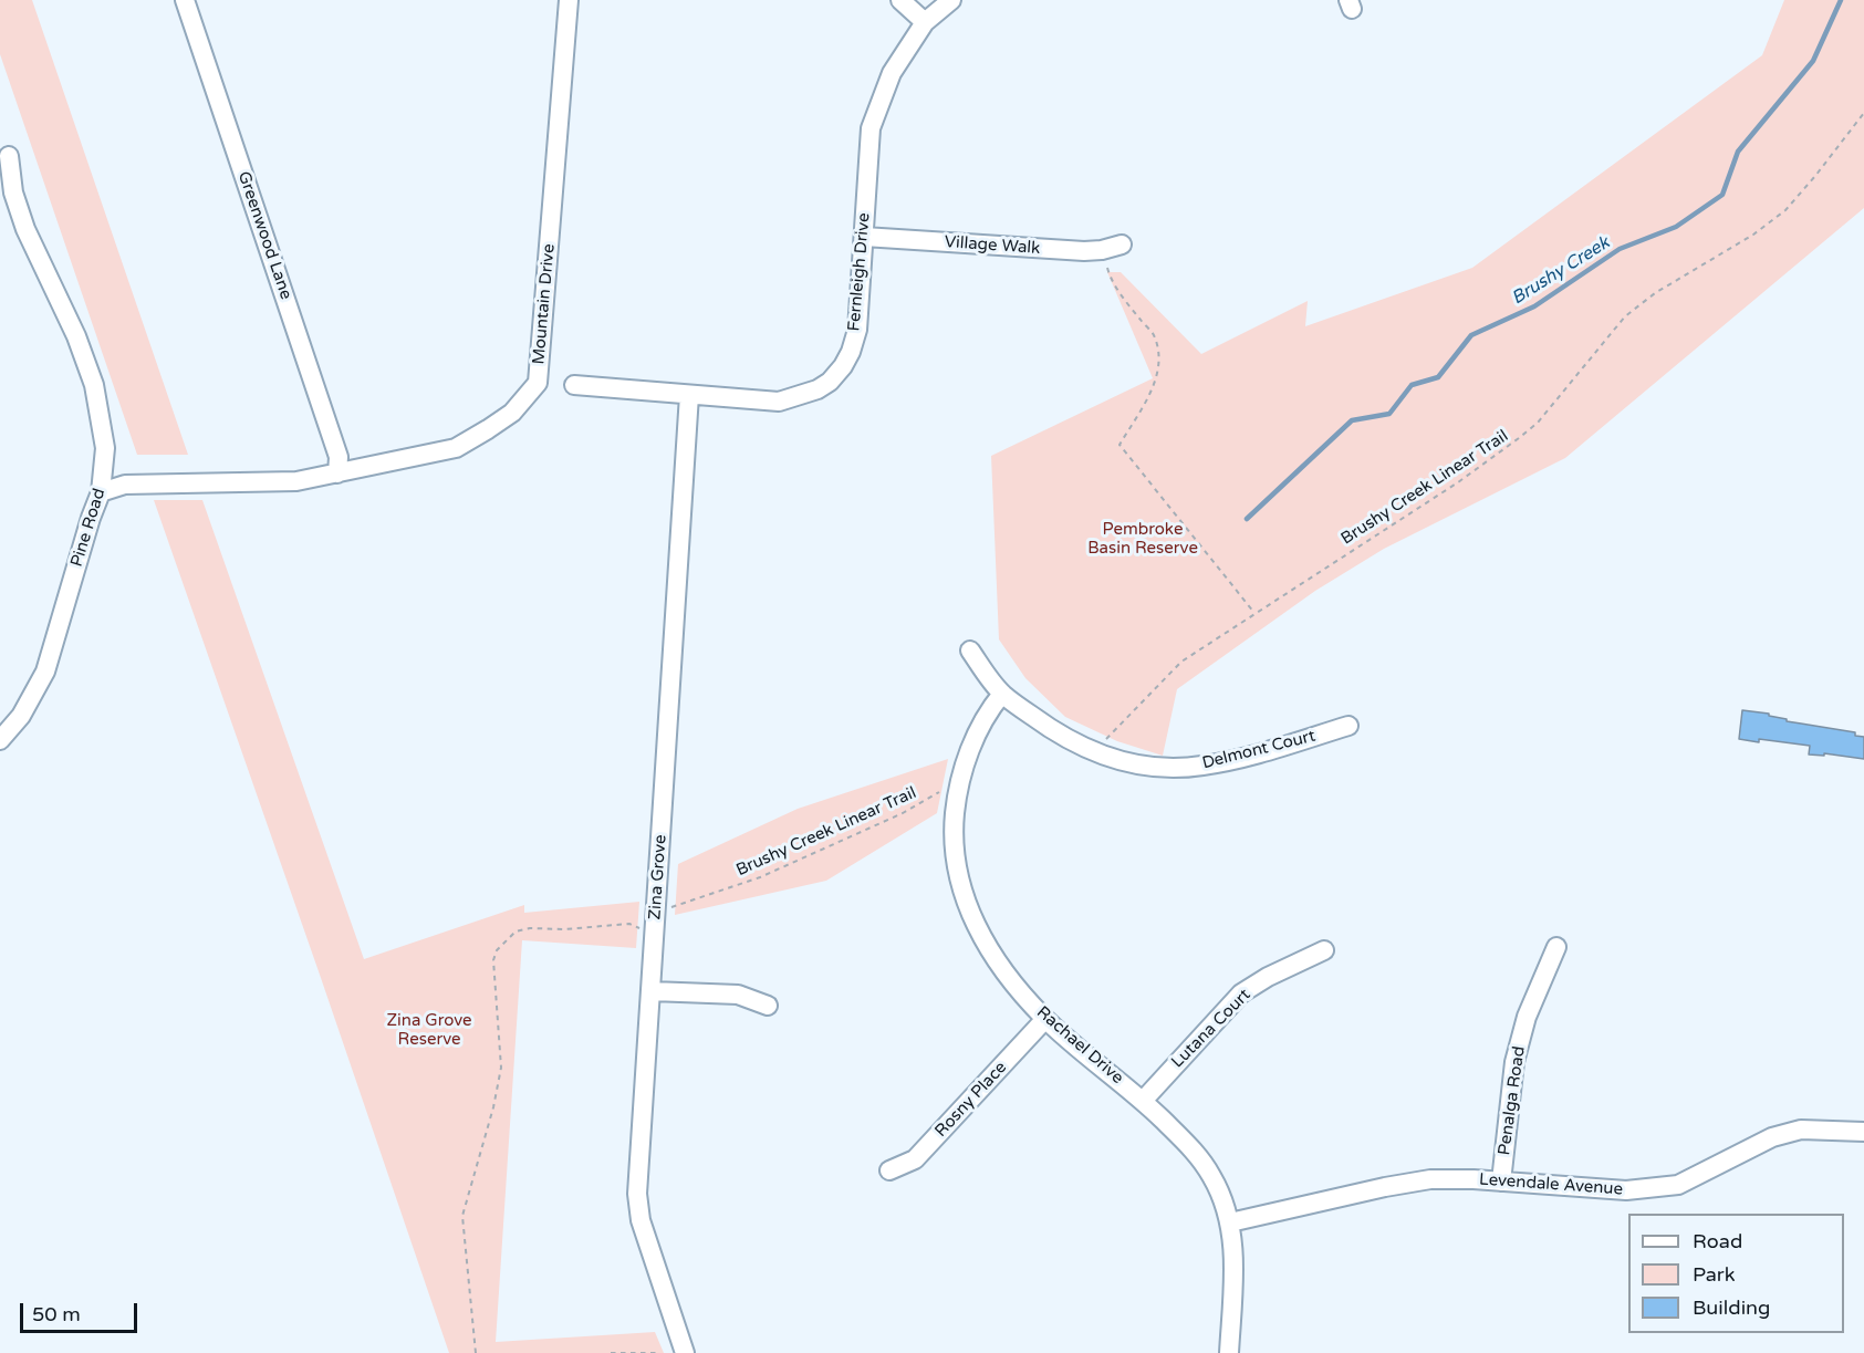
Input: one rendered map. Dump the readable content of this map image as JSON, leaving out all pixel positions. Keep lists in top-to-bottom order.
{
  "streets": {
    "street": [
      "Greenwood Lane",
      "Village Walk",
      "Fernleigh Drive",
      "Mountain Drive",
      "Pine Road",
      "Delmont Court",
      "Zina Grove",
      "Lutana Court",
      "Rachael Drive",
      "Rosny Place",
      "Penalga Road",
      "Levendale Avenue"
    ],
    "path": ["Brushy Creek Linear Trail"]
  },
  "crossings": [
    ["Greenwood Lane", "Mountain Drive"],
    ["Village Walk", "Fernleigh Drive"],
    ["Fernleigh Drive", "Zina Grove"],
    ["Mountain Drive", "Pine Road"],
    ["Brushy Creek Linear Trail", "Delmont Court"],
    ["Brushy Creek Linear Trail", "Zina Grove"],
    ["Brushy Creek Linear Trail", "Rachael Drive"],
    ["Delmont Court", "Rachael Drive"],
    ["Lutana Court", "Rachael Drive"],
    ["Rachael Drive", "Rosny Place"],
    ["Rachael Drive", "Levendale Avenue"],
    ["Penalga Road", "Levendale Avenue"]
  ],
  "water": ["Brushy Creek"],
  "parks": ["Pembroke Basin Reserve", "Zina Grove Reserve"],
  "legend": ["Road", "Park", "Building"],
  "scale_bar": "50 m"
}
